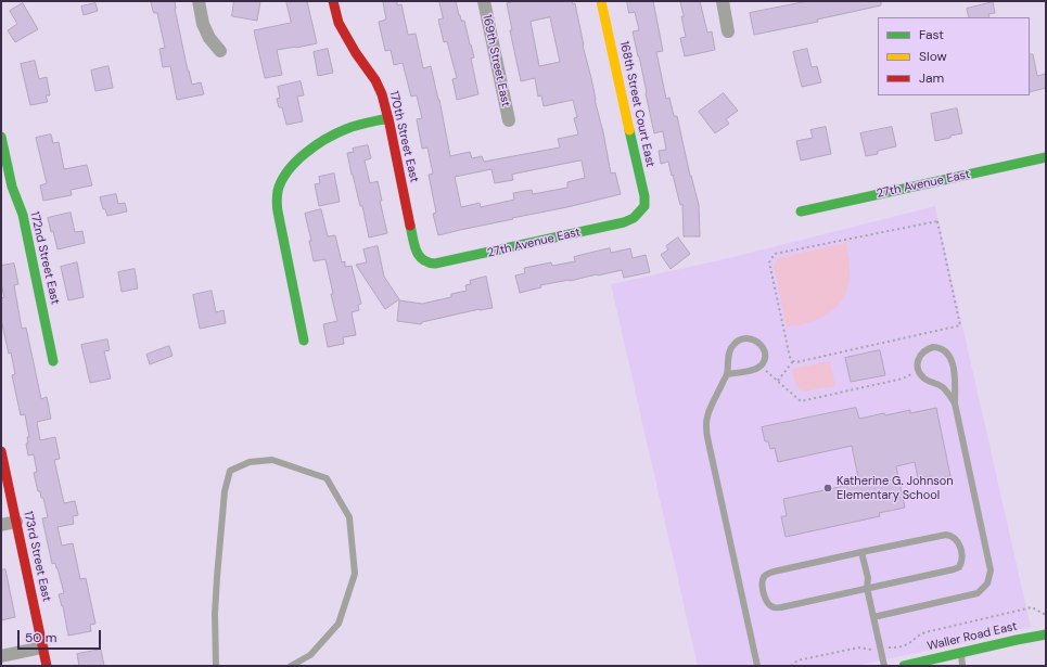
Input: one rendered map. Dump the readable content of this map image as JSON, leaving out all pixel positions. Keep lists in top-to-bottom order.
{
  "streets": {
    "street": [
      "169th Street East",
      "168th Street Court East",
      "170th Street East",
      "27th Avenue East",
      "172nd Street East",
      "173rd Street East",
      "Waller Road East"
    ]
  },
  "crossings": [
    ["168th Street Court East", "27th Avenue East"],
    ["170th Street East", "27th Avenue East"]
  ],
  "places": ["Katherine G. Johnson Elementary School"],
  "legend": ["Fast", "Slow", "Jam"],
  "scale_bar": "50 m"
}
